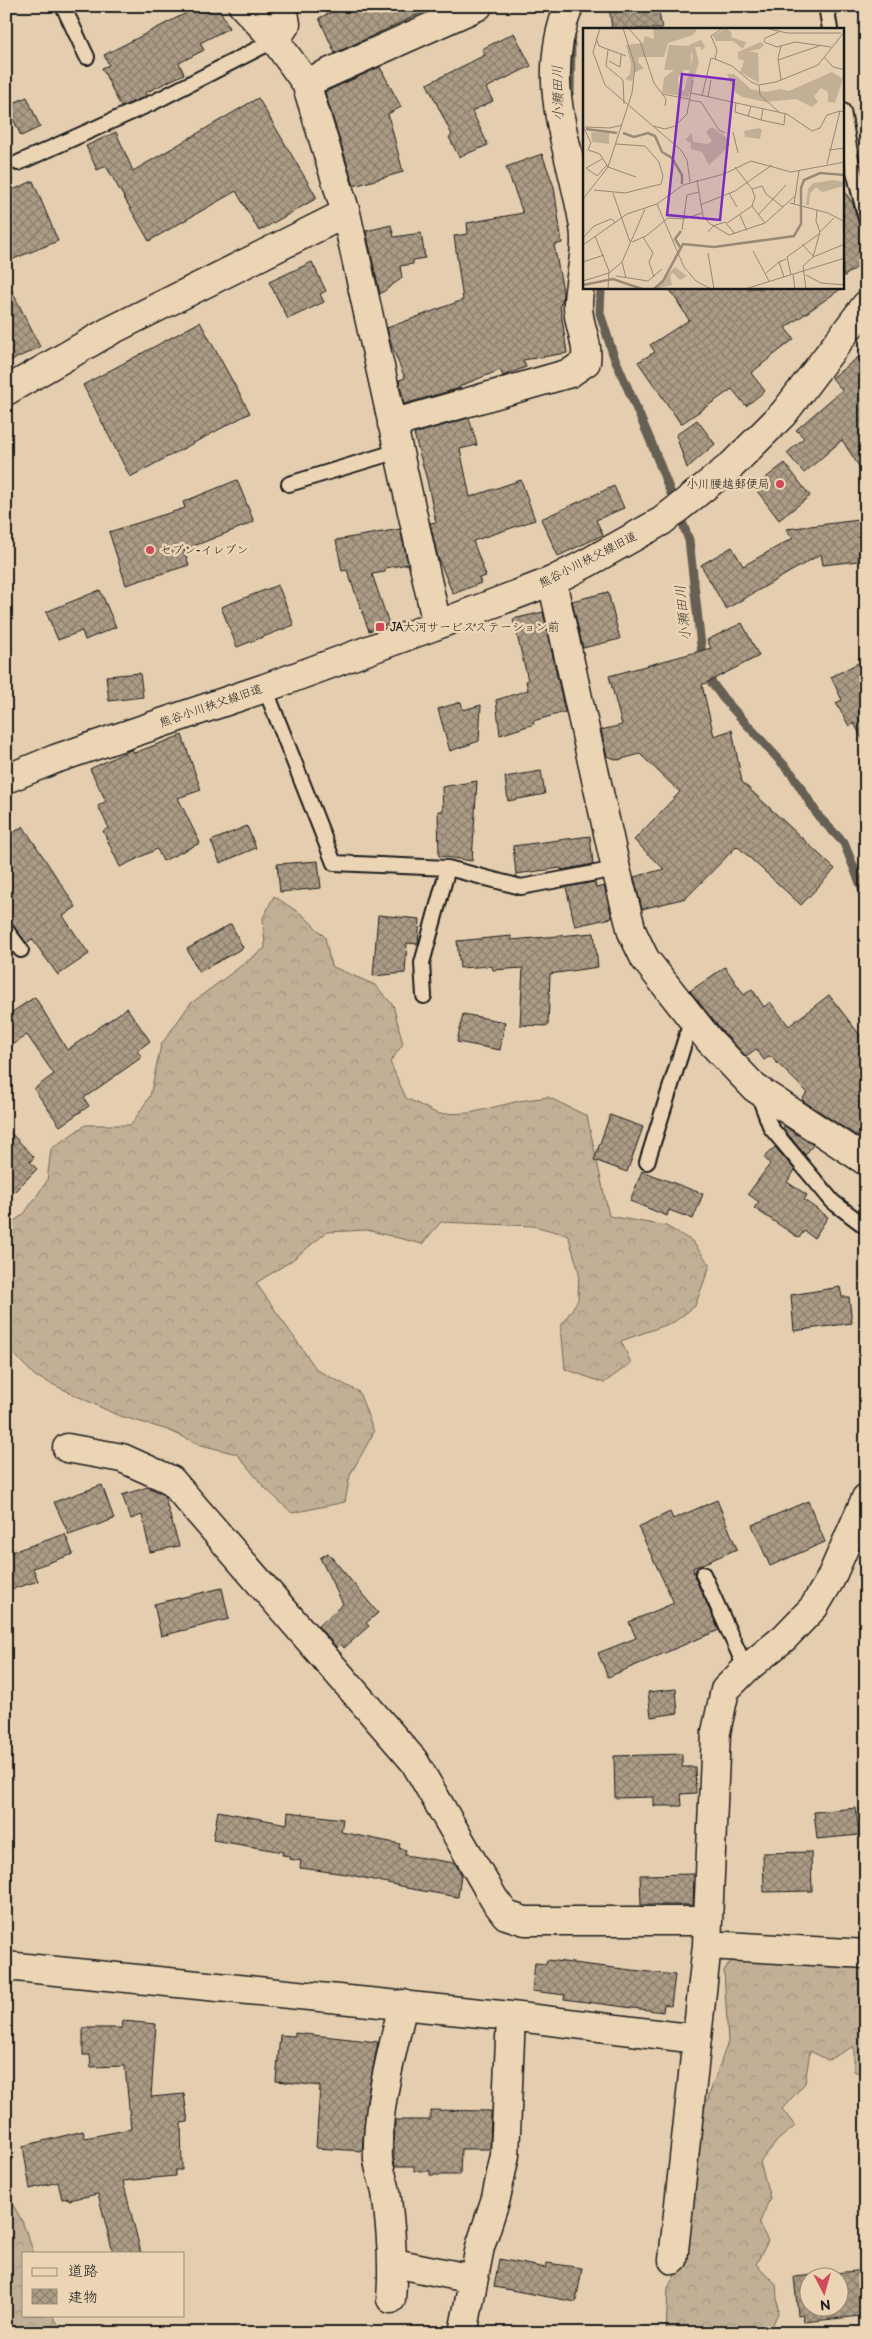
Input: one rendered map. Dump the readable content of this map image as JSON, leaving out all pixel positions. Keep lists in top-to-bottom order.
{
  "streets": {
    "street": ["熊谷小川秩父線旧道"]
  },
  "water": ["小瀬田川"],
  "places": {
    "other": ["小川腰越郵便局", "セブン-イレブン"],
    "transit": ["JA大河サービスステーション前"]
  },
  "legend": ["道路", "建物"],
  "north": "bottom"
}
